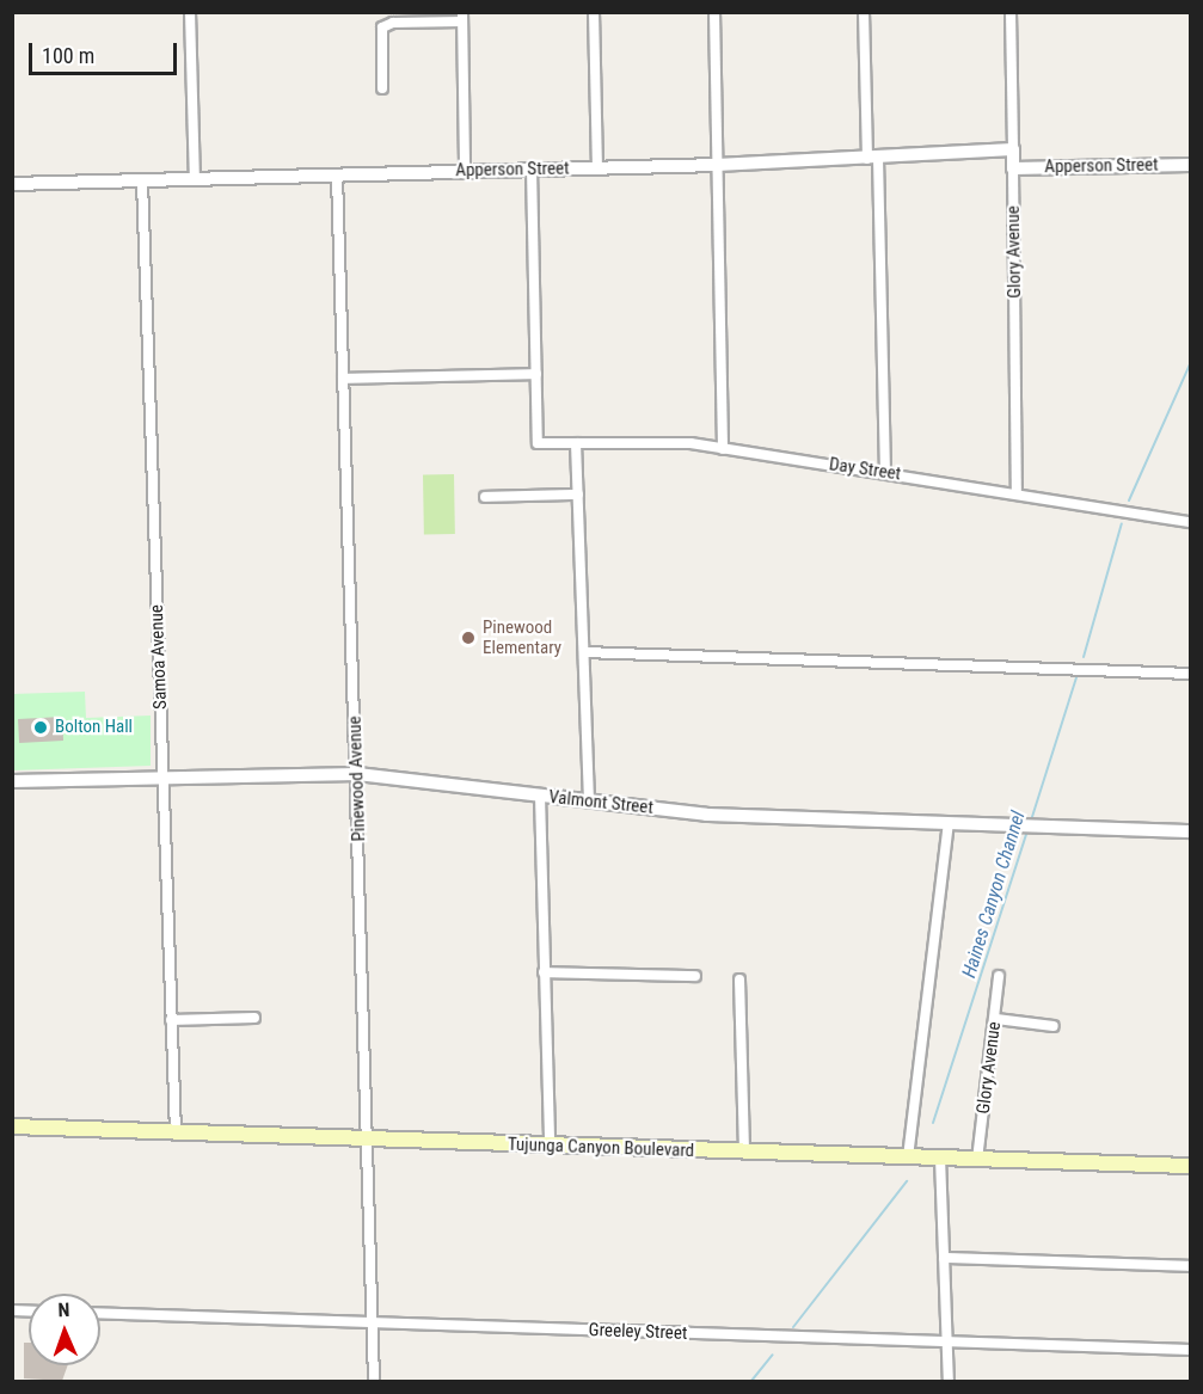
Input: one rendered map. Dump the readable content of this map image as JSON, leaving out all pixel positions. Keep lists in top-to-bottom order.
{
  "streets": {
    "main road": ["Tujunga Canyon Boulevard"],
    "street": [
      "Apperson Street",
      "Glory Avenue",
      "Day Street",
      "Samoa Avenue",
      "Pinewood Avenue",
      "Valmont Street",
      "Greeley Street"
    ]
  },
  "crossings": [
    ["Apperson Street", "Glory Avenue"],
    ["Apperson Street", "Samoa Avenue"],
    ["Apperson Street", "Pinewood Avenue"],
    ["Glory Avenue", "Day Street"],
    ["Glory Avenue", "Tujunga Canyon Boulevard"],
    ["Samoa Avenue", "Valmont Street"],
    ["Samoa Avenue", "Tujunga Canyon Boulevard"],
    ["Pinewood Avenue", "Valmont Street"],
    ["Pinewood Avenue", "Tujunga Canyon Boulevard"],
    ["Pinewood Avenue", "Greeley Street"]
  ],
  "water": ["Haines Canyon Channel"],
  "places": ["Pinewood Elementary", "Bolton Hall"],
  "scale_bar": "100 m",
  "north": "top"
}
